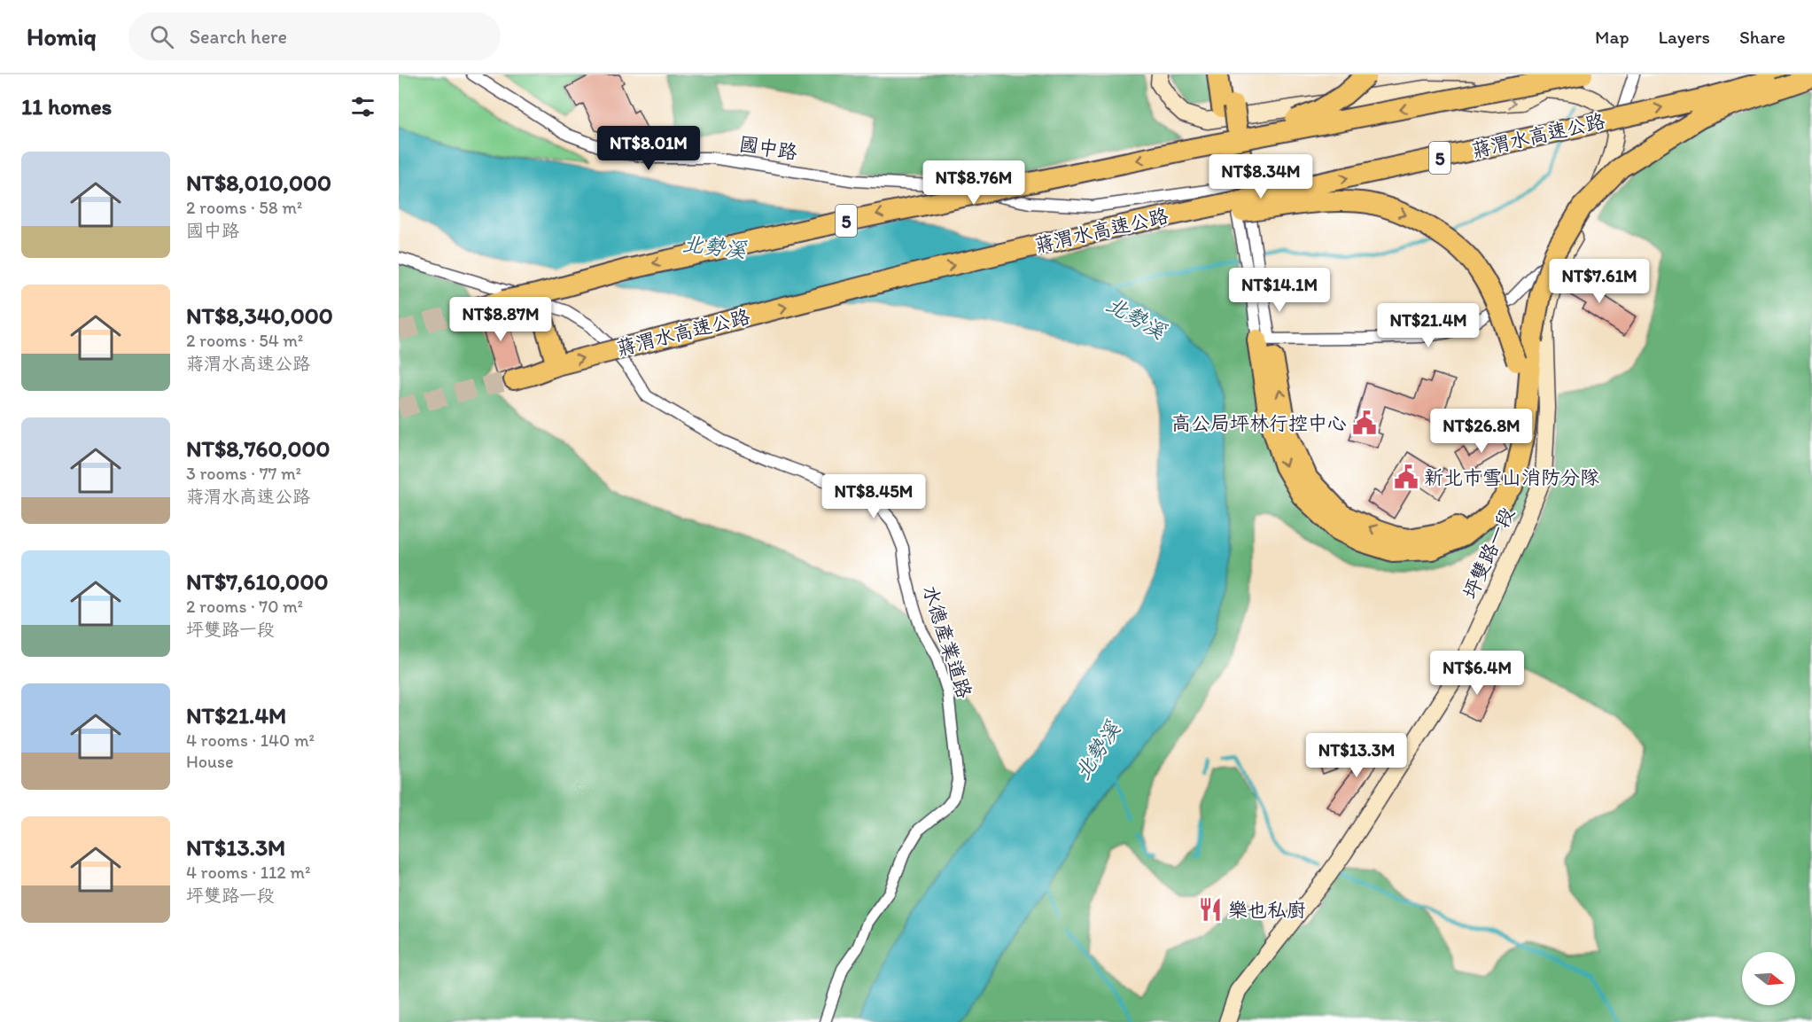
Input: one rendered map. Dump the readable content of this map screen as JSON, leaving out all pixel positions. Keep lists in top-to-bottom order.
{
  "streets": {
    "highway": ["蔣渭水高速公路", "5"],
    "street": ["國中路", "坪雙路一段", "水德產業道路"]
  },
  "water": ["北勢溪"],
  "places": {
    "public building": ["高公局坪林行控中心", "新北市雪山消防分隊"],
    "restaurant": ["樂也私廚"]
  },
  "north": "right",
  "page": {
    "header": "Homiq",
    "search": "Search here",
    "nav": ["Map", "Layers", "Share"],
    "heading": "11 homes",
    "price": [
      "NT$8.01M",
      "NT$8.34M",
      "NT$8.76M",
      "NT$7.61M",
      "NT$14.1M",
      "NT$8.87M",
      "NT$21.4M",
      "NT$26.8M",
      "NT$8.45M",
      "NT$6.4M",
      "NT$13.3M"
    ],
    "list": [
      {
        "name": "NT$8,010,000",
        "note": "2 rooms · 58 m² · 國中路"
      },
      {
        "name": "NT$8,340,000",
        "note": "2 rooms · 54 m² · 蔣渭水高速公路"
      },
      {
        "name": "NT$8,760,000",
        "note": "3 rooms · 77 m² · 蔣渭水高速公路"
      },
      {
        "name": "NT$7,610,000",
        "note": "2 rooms · 70 m² · 坪雙路一段"
      },
      {
        "name": "NT$21.4M",
        "note": "4 rooms · 140 m² · House"
      },
      {
        "name": "NT$13.3M",
        "note": "4 rooms · 112 m² · 坪雙路一段"
      }
    ]
  }
}
